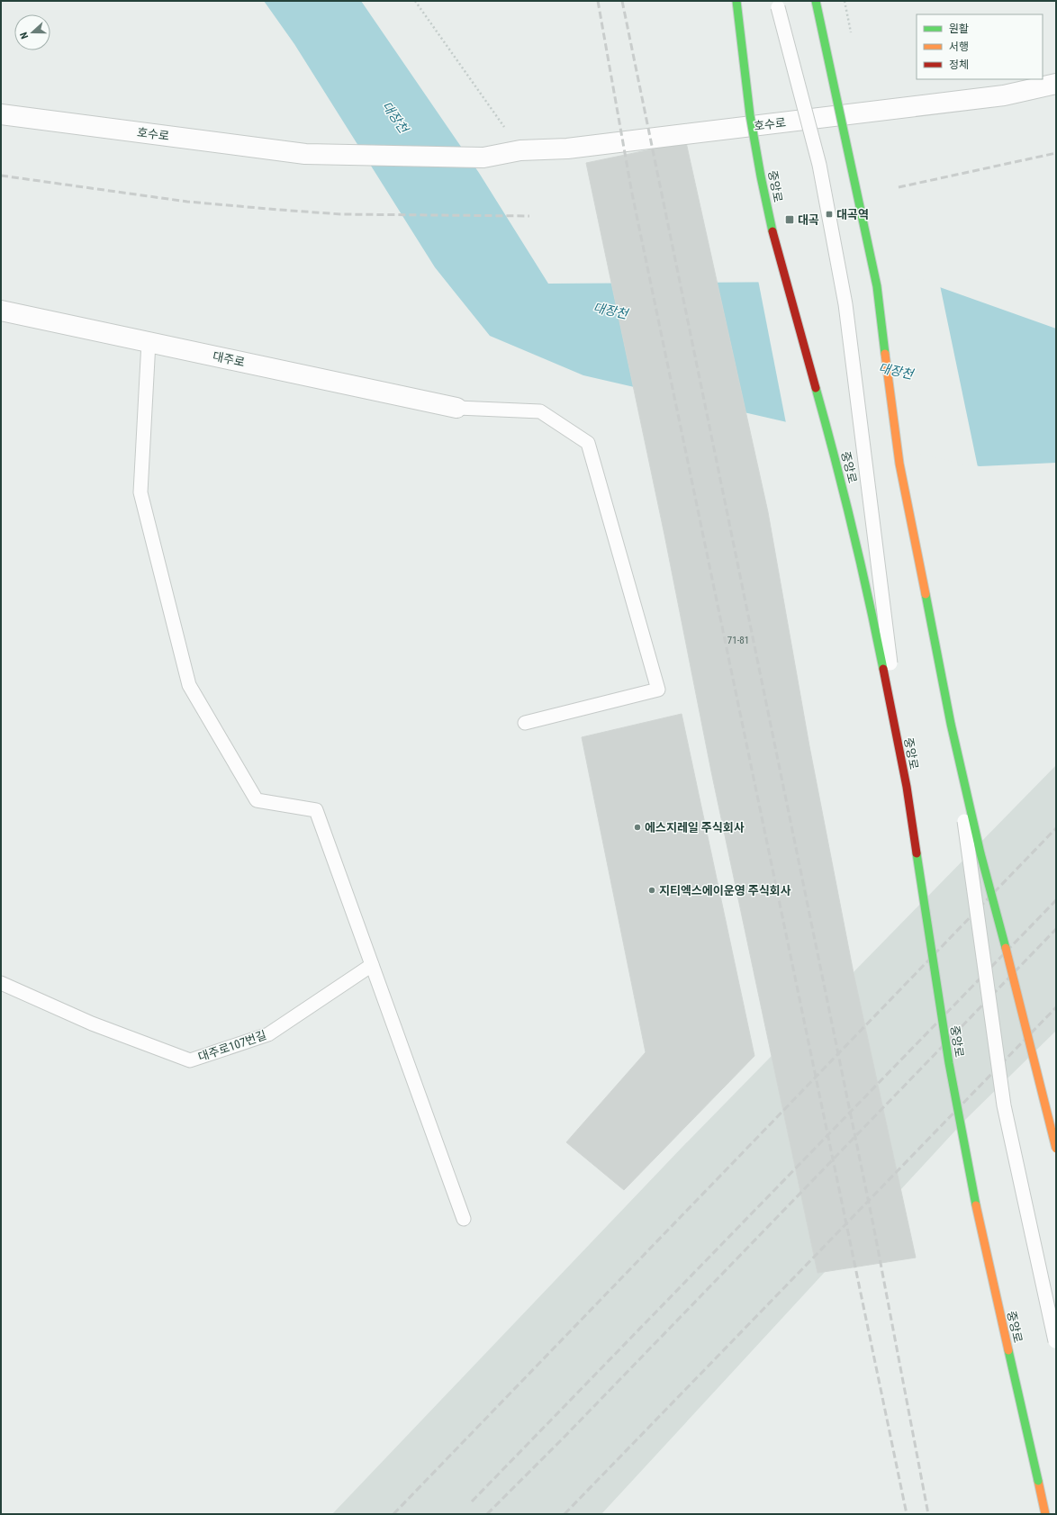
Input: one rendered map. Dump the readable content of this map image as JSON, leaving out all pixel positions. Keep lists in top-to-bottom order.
{
  "streets": {
    "main road": ["중앙로"],
    "street": ["호수로", "대주로"],
    "lane": ["대주로107번길"]
  },
  "water": ["대장천"],
  "places": {
    "transit": ["대곡역", "대곡"],
    "other": ["에스지레일 주식회사", "지티엑스에이운영 주식회사"]
  },
  "house_numbers": ["71-81"],
  "legend": ["원활", "서행", "정체"],
  "north": "left"
}
